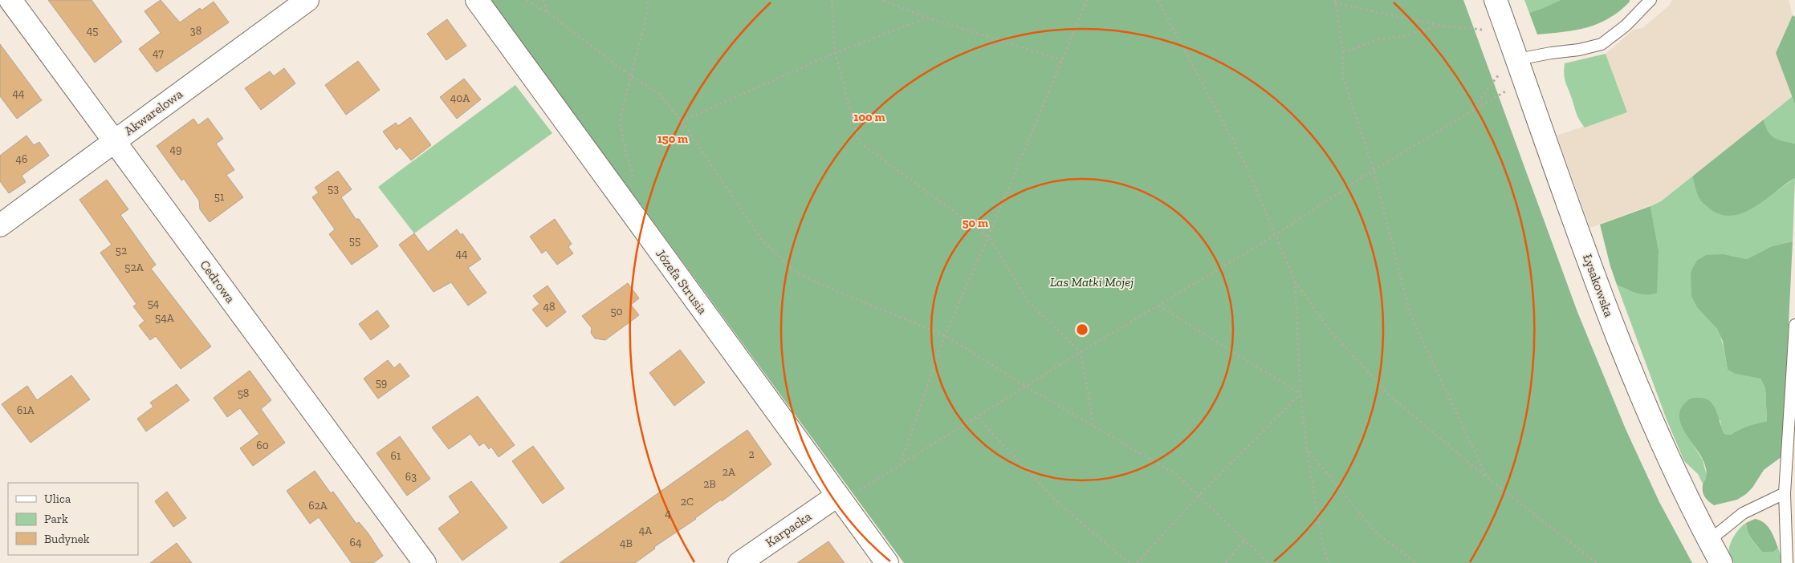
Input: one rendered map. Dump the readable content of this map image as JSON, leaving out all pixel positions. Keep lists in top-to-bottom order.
{
  "streets": {
    "street": [
      "Akwarelowa",
      "Cedrowa",
      "Józefa Strusia",
      "Łysakowska",
      "Karpacka"
    ]
  },
  "crossings": [
    ["Akwarelowa", "Cedrowa"],
    ["Józefa Strusia", "Karpacka"]
  ],
  "parks": ["Las Matki Mojej"],
  "house_numbers": [
    "45",
    "38",
    "47",
    "44",
    "40A",
    "49",
    "46",
    "53",
    "51",
    "55",
    "52",
    "44",
    "52A",
    "54",
    "48",
    "50",
    "54A",
    "59",
    "58",
    "61A",
    "60",
    "2",
    "61",
    "2A",
    "63",
    "2B",
    "2C",
    "62A",
    "4",
    "4A",
    "64",
    "4B"
  ],
  "legend": ["Ulica", "Park", "Budynek"],
  "rings": ["100 m", "150 m", "50 m"]
}
